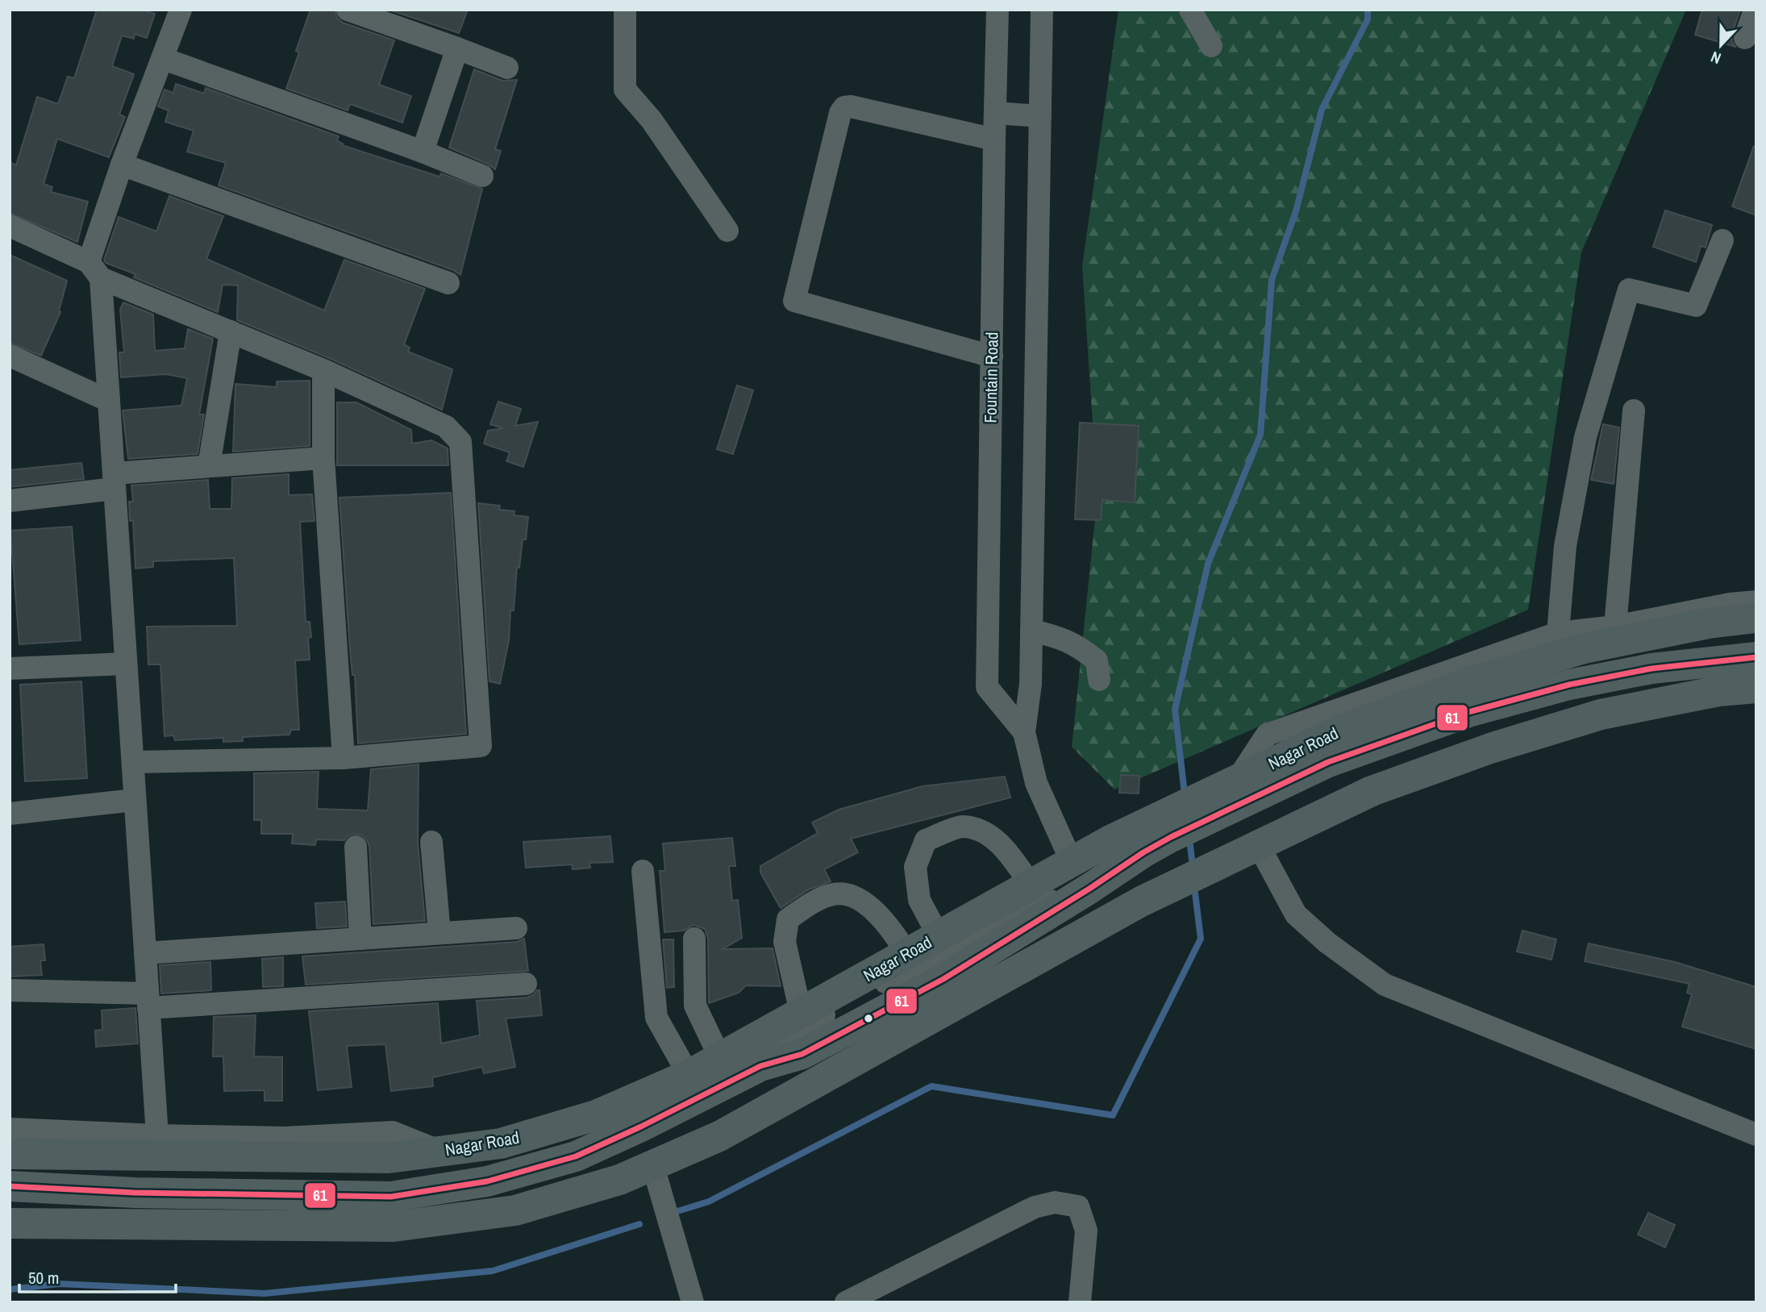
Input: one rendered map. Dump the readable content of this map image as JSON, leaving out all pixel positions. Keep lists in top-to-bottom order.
{
  "streets": {
    "highway": ["Nagar Road"],
    "street": ["Fountain Road"]
  },
  "crossings": [
    ["Fountain Road", "Nagar Road"]
  ],
  "lines": ["transit line 61"],
  "scale_bar": "50 m",
  "north": "bottom"
}
